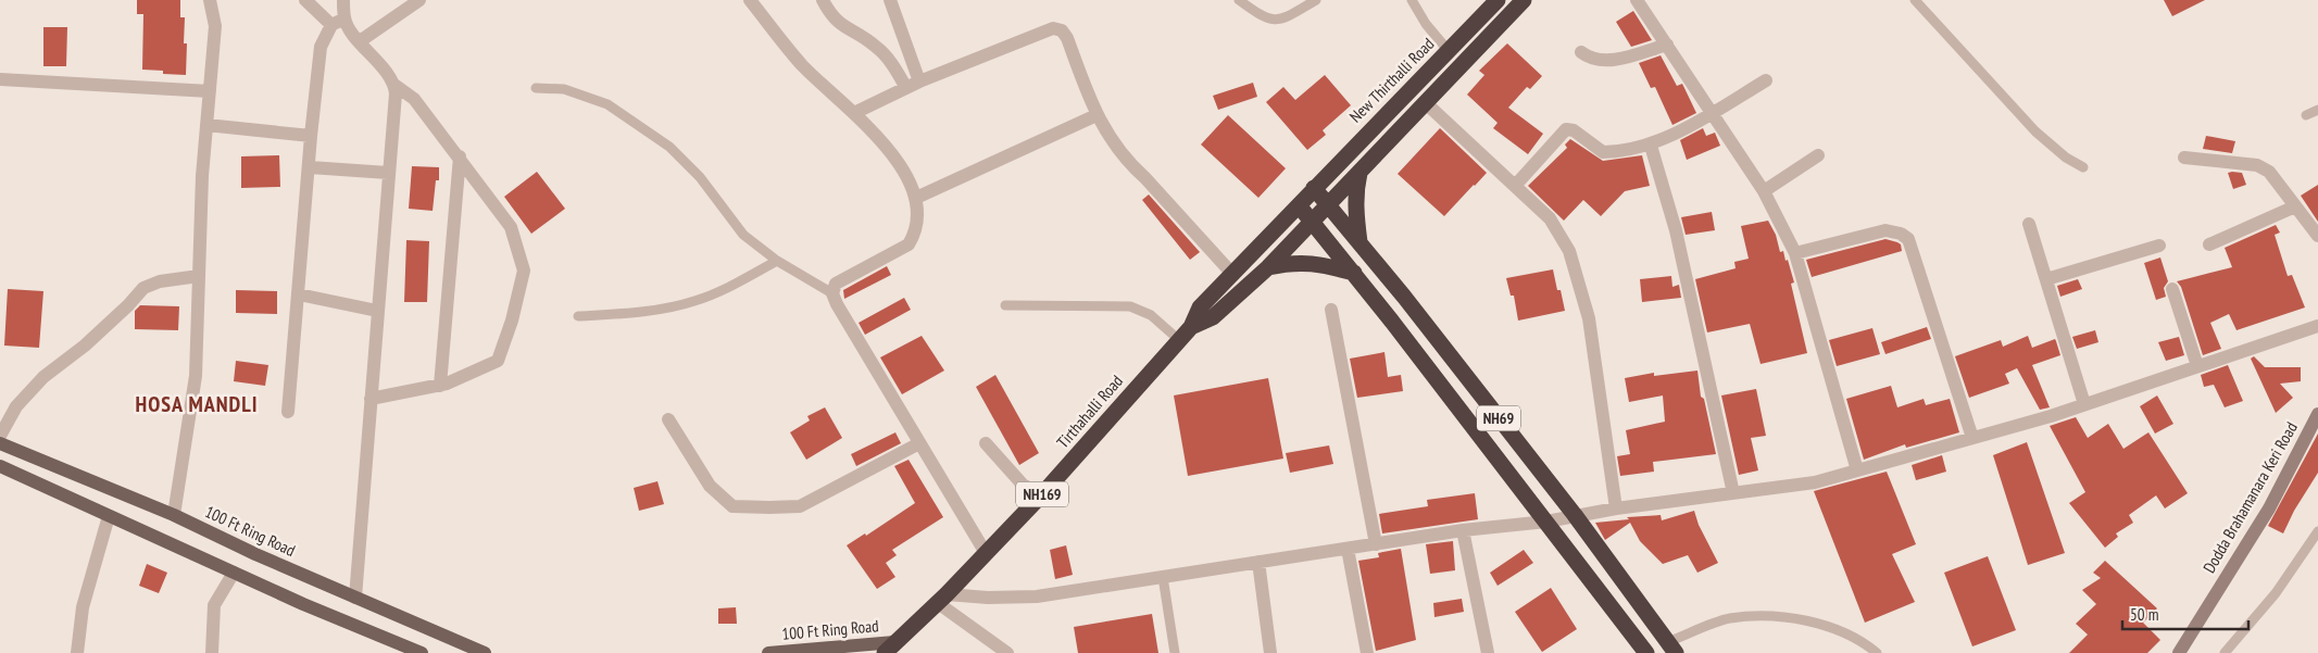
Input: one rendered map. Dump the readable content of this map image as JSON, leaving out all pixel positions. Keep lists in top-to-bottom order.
{
  "streets": {
    "highway": [
      "New Thirthalli Road",
      "Tirthahalli Road",
      "NH69",
      "NH169"
    ],
    "main road": ["Dodda Brahamanara Keri Road", "100 Ft Ring Road"]
  },
  "crossings": [
    ["New Thirthalli Road", "Tirthahalli Road"],
    ["New Thirthalli Road", "NH69"],
    ["Tirthahalli Road", "NH69"],
    ["Tirthahalli Road", "NH169"],
    ["Tirthahalli Road", "100 Ft Ring Road"],
    ["NH69", "NH169"]
  ],
  "districts": ["HOSA MANDLI"],
  "scale_bar": "50 m"
}
